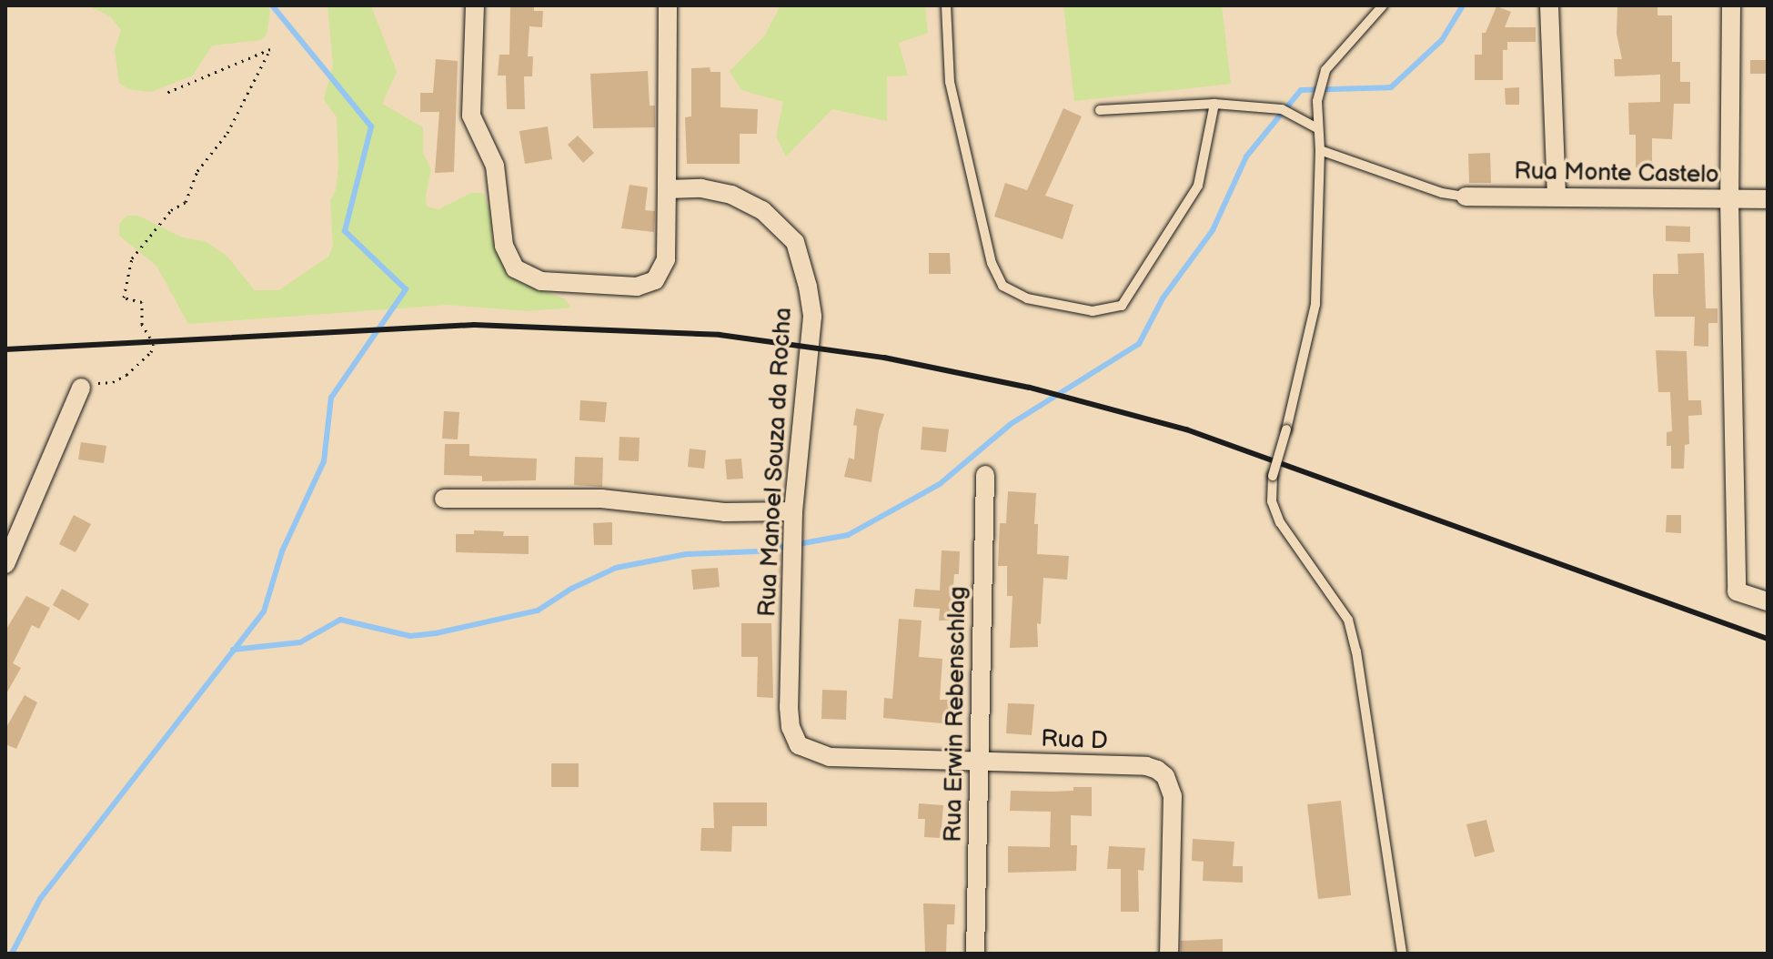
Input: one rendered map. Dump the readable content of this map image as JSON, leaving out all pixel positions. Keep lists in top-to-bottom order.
{
  "streets": {
    "street": [
      "Rua Monte Castelo",
      "Rua Manoel Souza da Rocha",
      "Rua Erwin Rebenschlag",
      "Rua D"
    ]
  },
  "crossings": [
    ["Rua Manoel Souza da Rocha", "Rua Erwin Rebenschlag"],
    ["Rua Manoel Souza da Rocha", "Rua D"],
    ["Rua Erwin Rebenschlag", "Rua D"]
  ]
}
